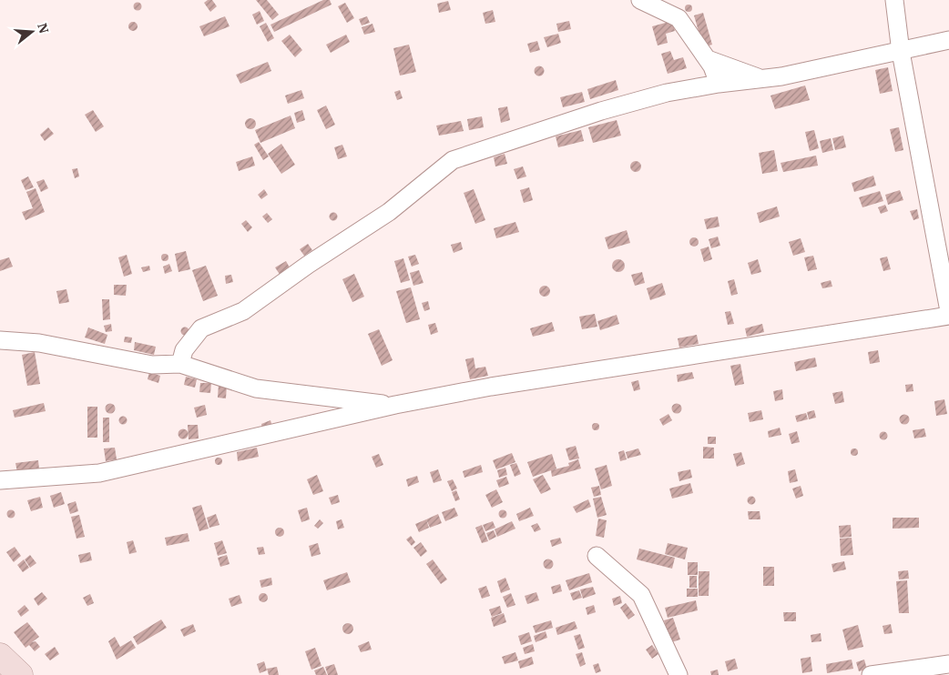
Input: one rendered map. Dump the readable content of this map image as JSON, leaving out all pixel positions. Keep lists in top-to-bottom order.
{
  "north": "right"
}
